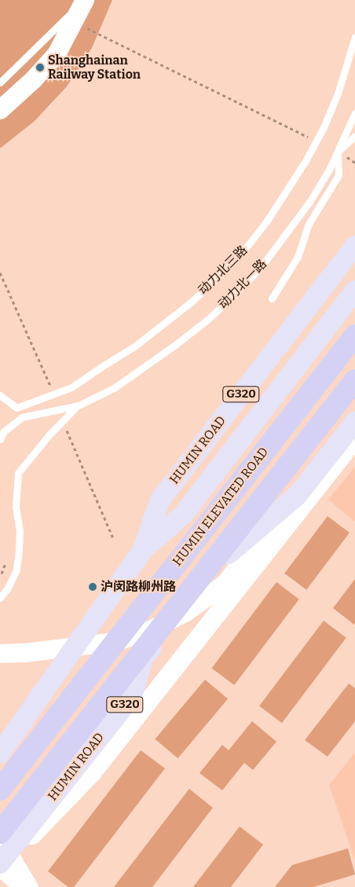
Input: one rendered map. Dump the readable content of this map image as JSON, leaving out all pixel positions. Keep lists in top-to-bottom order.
{
  "streets": {
    "highway": ["HUMIN ELEVATED ROAD"],
    "main road": ["G320", "HUMIN ROAD"],
    "lane": ["动力北三路", "动力北一路"]
  },
  "places": ["Shanghainan Railway Station", "沪闵路柳州路"]
}
